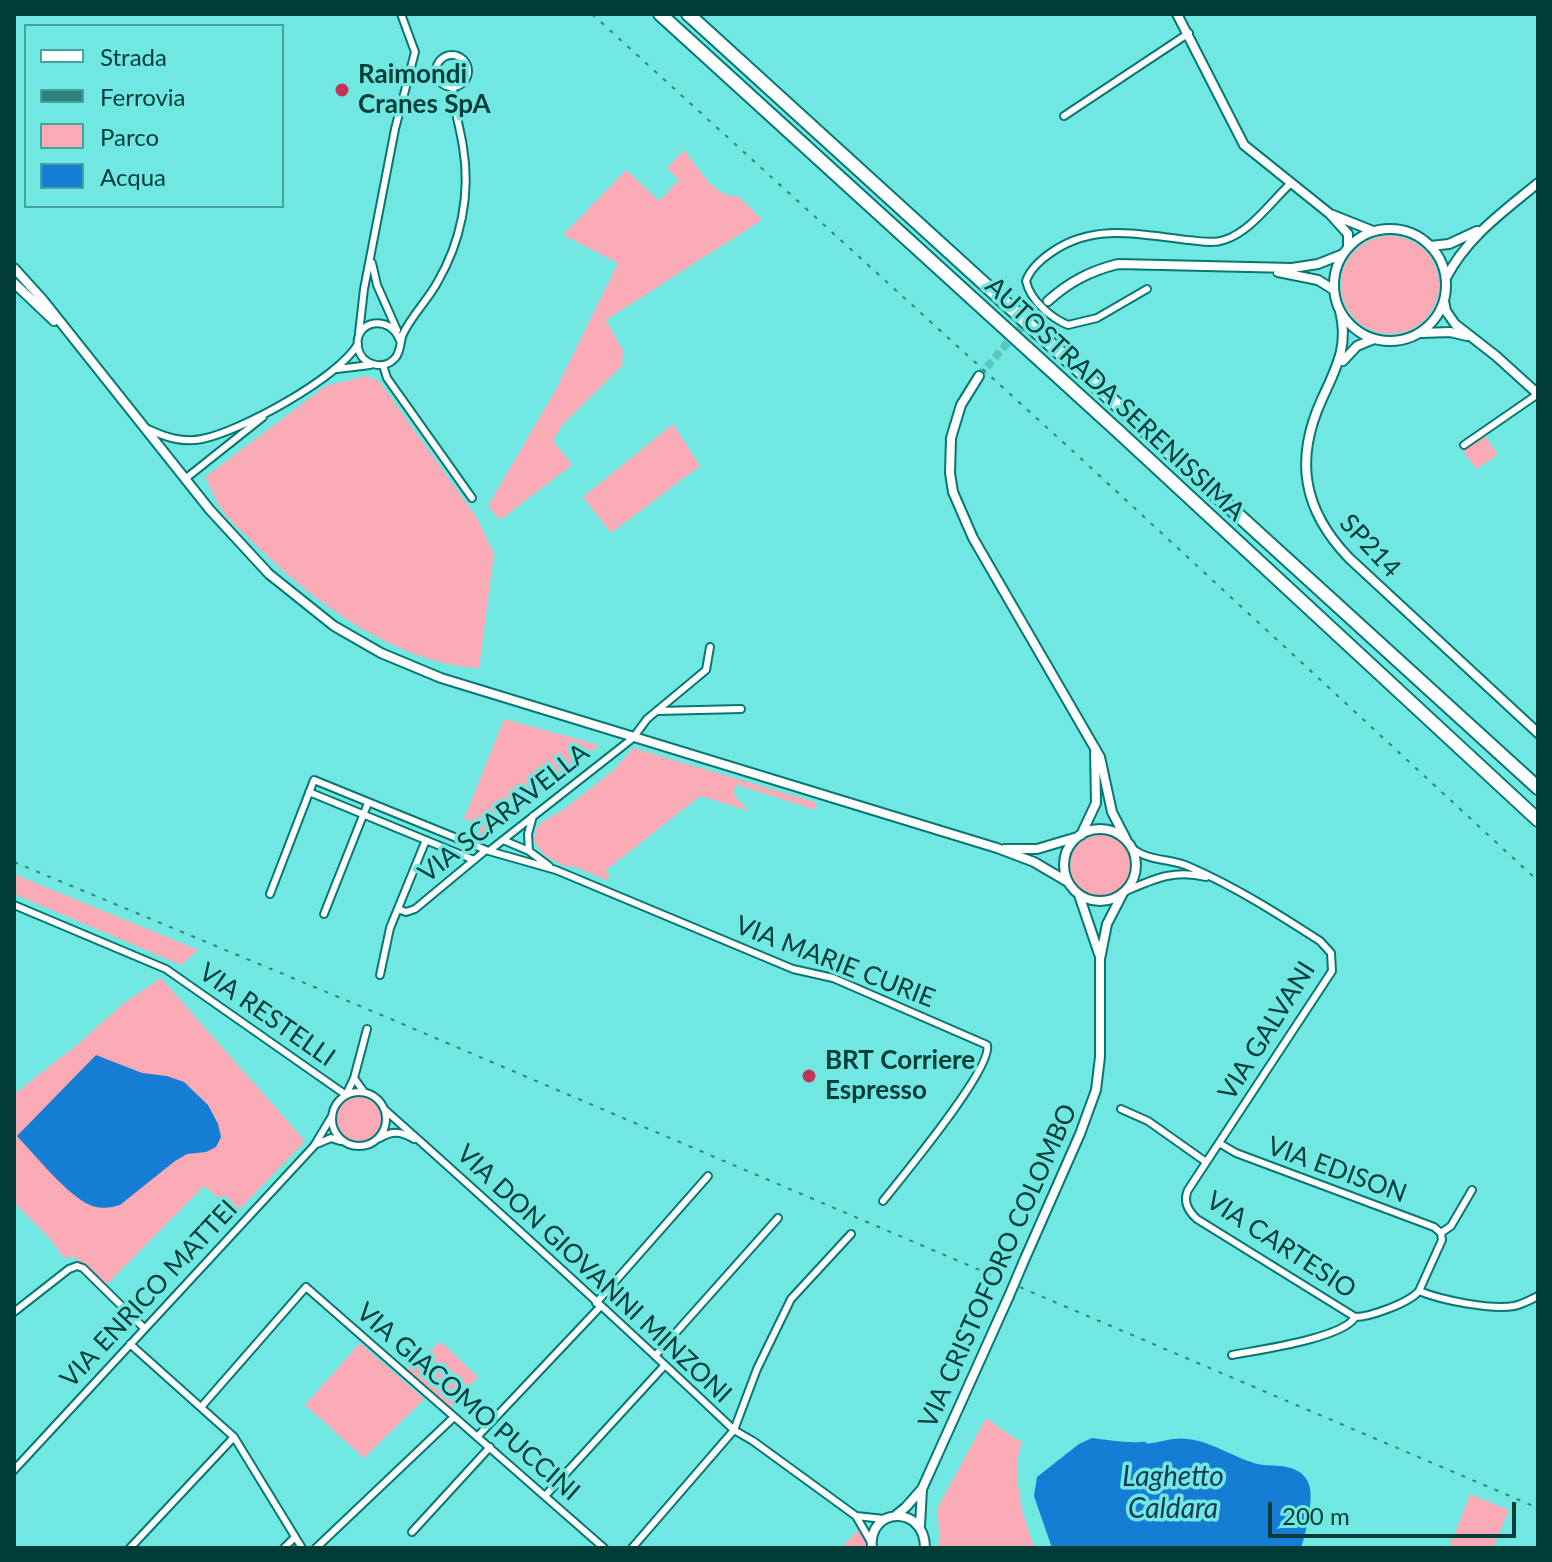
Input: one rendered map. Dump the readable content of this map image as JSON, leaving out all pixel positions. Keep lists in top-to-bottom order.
{
  "streets": {
    "highway": ["AUTOSTRADA SERENISSIMA"],
    "street": [
      "SP214",
      "VIA SCARAVELLA",
      "VIA MARIE CURIE",
      "VIA RESTELLI",
      "VIA GALVANI",
      "VIA EDISON",
      "VIA CARTESIO",
      "VIA CRISTOFORO COLOMBO",
      "VIA DON GIOVANNI MINZONI",
      "VIA ENRICO MATTEI",
      "VIA GIACOMO PUCCINI"
    ]
  },
  "crossings": [
    ["VIA SCARAVELLA", "VIA MARIE CURIE"],
    ["VIA RESTELLI", "VIA DON GIOVANNI MINZONI"],
    ["VIA RESTELLI", "VIA ENRICO MATTEI"],
    ["VIA GALVANI", "VIA EDISON"],
    ["VIA GALVANI", "VIA CARTESIO"],
    ["VIA GALVANI", "VIA CRISTOFORO COLOMBO"],
    ["VIA DON GIOVANNI MINZONI", "VIA ENRICO MATTEI"]
  ],
  "water": ["Laghetto Caldara"],
  "places": ["Raimondi Cranes SpA", "BRT Corriere Espresso"],
  "legend": [
    "Strada",
    "Ferrovia",
    "Parco",
    "Acqua"
  ],
  "scale_bar": "200 m"
}
